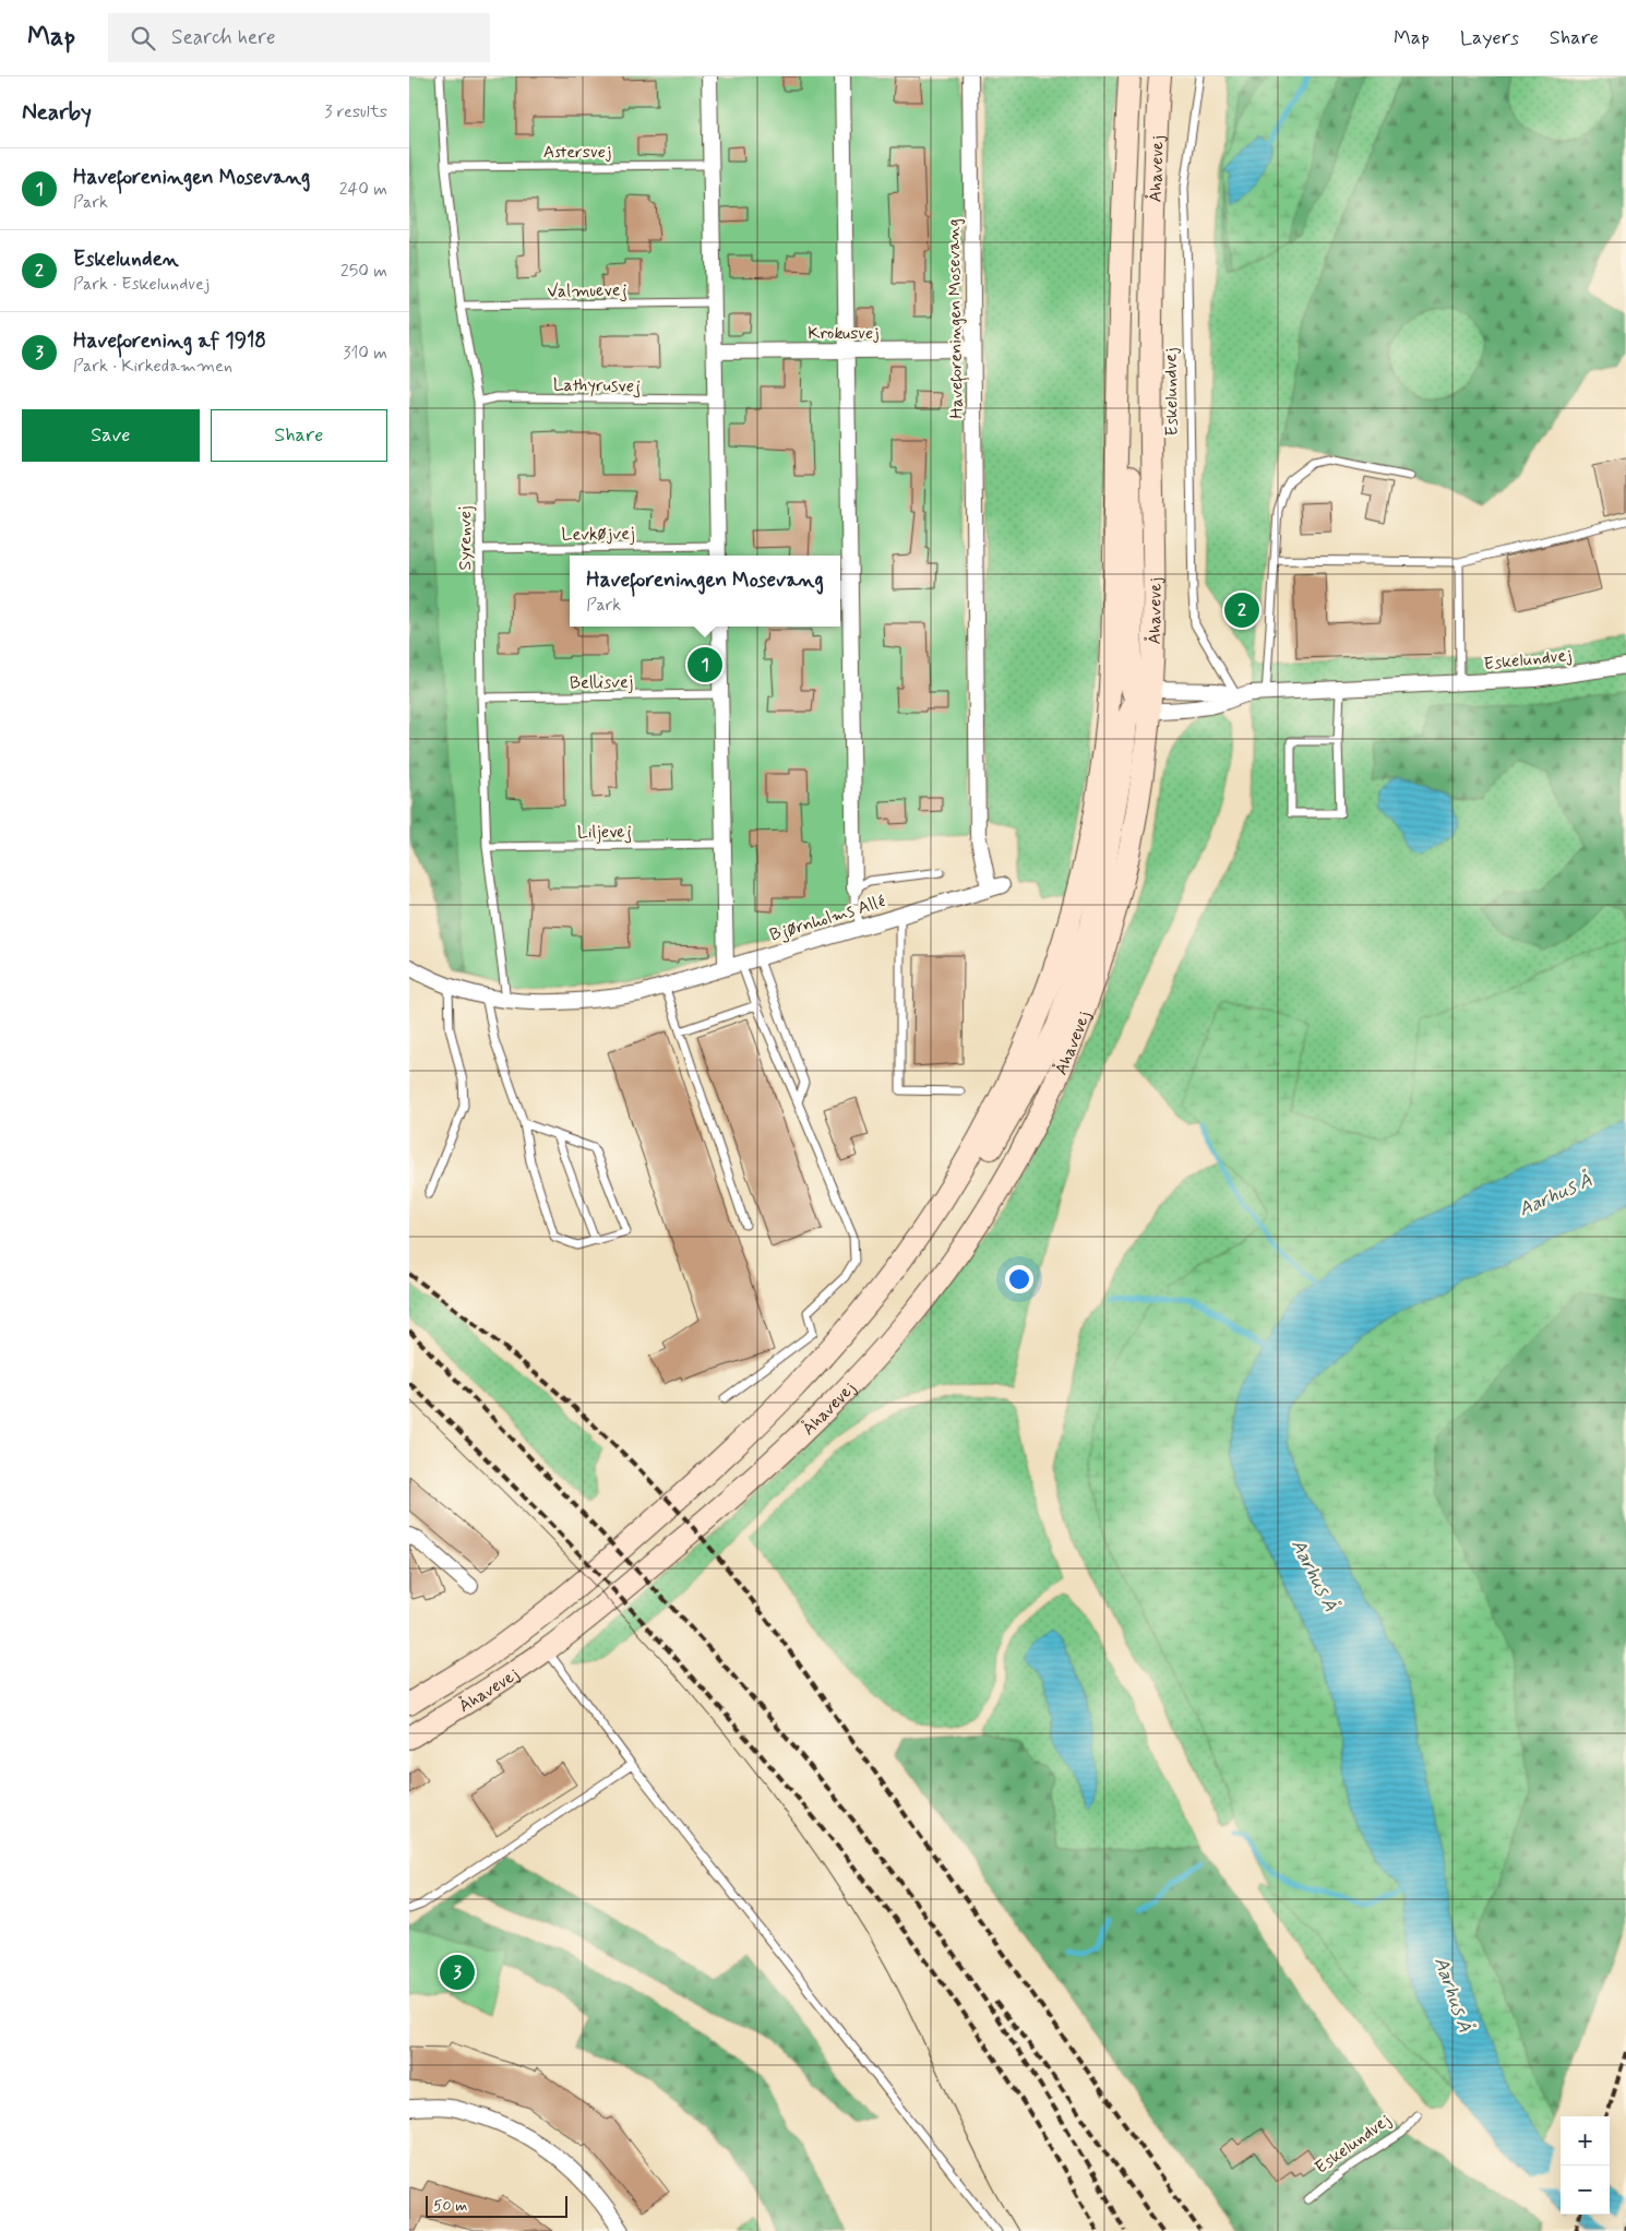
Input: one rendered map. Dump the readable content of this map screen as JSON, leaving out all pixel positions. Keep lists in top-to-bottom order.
{
  "streets": {
    "main road": ["Åhavevej"],
    "street": [
      "Haveforeningen Mosevang",
      "Krokusvej",
      "Eskelundvej",
      "Bjørnholms Allé"
    ],
    "lane": [
      "Astersvej",
      "Valmuevej",
      "Lathyrusvej",
      "Levkøjvej",
      "Syrenvej",
      "Bellisvej",
      "Liljevej"
    ]
  },
  "crossings": [
    ["Astersvej", "Syrenvej"],
    ["Åhavevej", "Eskelundvej"],
    ["Valmuevej", "Syrenvej"],
    ["Haveforeningen Mosevang", "Krokusvej"],
    ["Haveforeningen Mosevang", "Bjørnholms Allé"],
    ["Lathyrusvej", "Syrenvej"],
    ["Levkøjvej", "Syrenvej"],
    ["Syrenvej", "Bellisvej"],
    ["Syrenvej", "Liljevej"],
    ["Syrenvej", "Bjørnholms Allé"]
  ],
  "water": ["Aarhus Å"],
  "scale_bar": "50 m",
  "page": {
    "header": "Map",
    "search": "Search here",
    "nav": ["Map", "Layers", "Share"],
    "heading": ["Nearby", "3 results"],
    "list": [
      {
        "mark": "1",
        "name": "Haveforeningen Mosevang",
        "note": "Park",
        "value": "240 m"
      },
      {
        "mark": "2",
        "name": "Eskelunden",
        "note": "Park · Eskelundvej",
        "value": "250 m"
      },
      {
        "mark": "3",
        "name": "Haveforening af 1918",
        "note": "Park · Kirkedammen",
        "value": "310 m"
      }
    ],
    "buttons": ["Save", "Share"],
    "popup": ["Haveforeningen Mosevang", "Park"],
    "pins": ["2", "1", "3"],
    "map_buttons": ["+", "−"],
    "scale": "50 m"
  }
}
